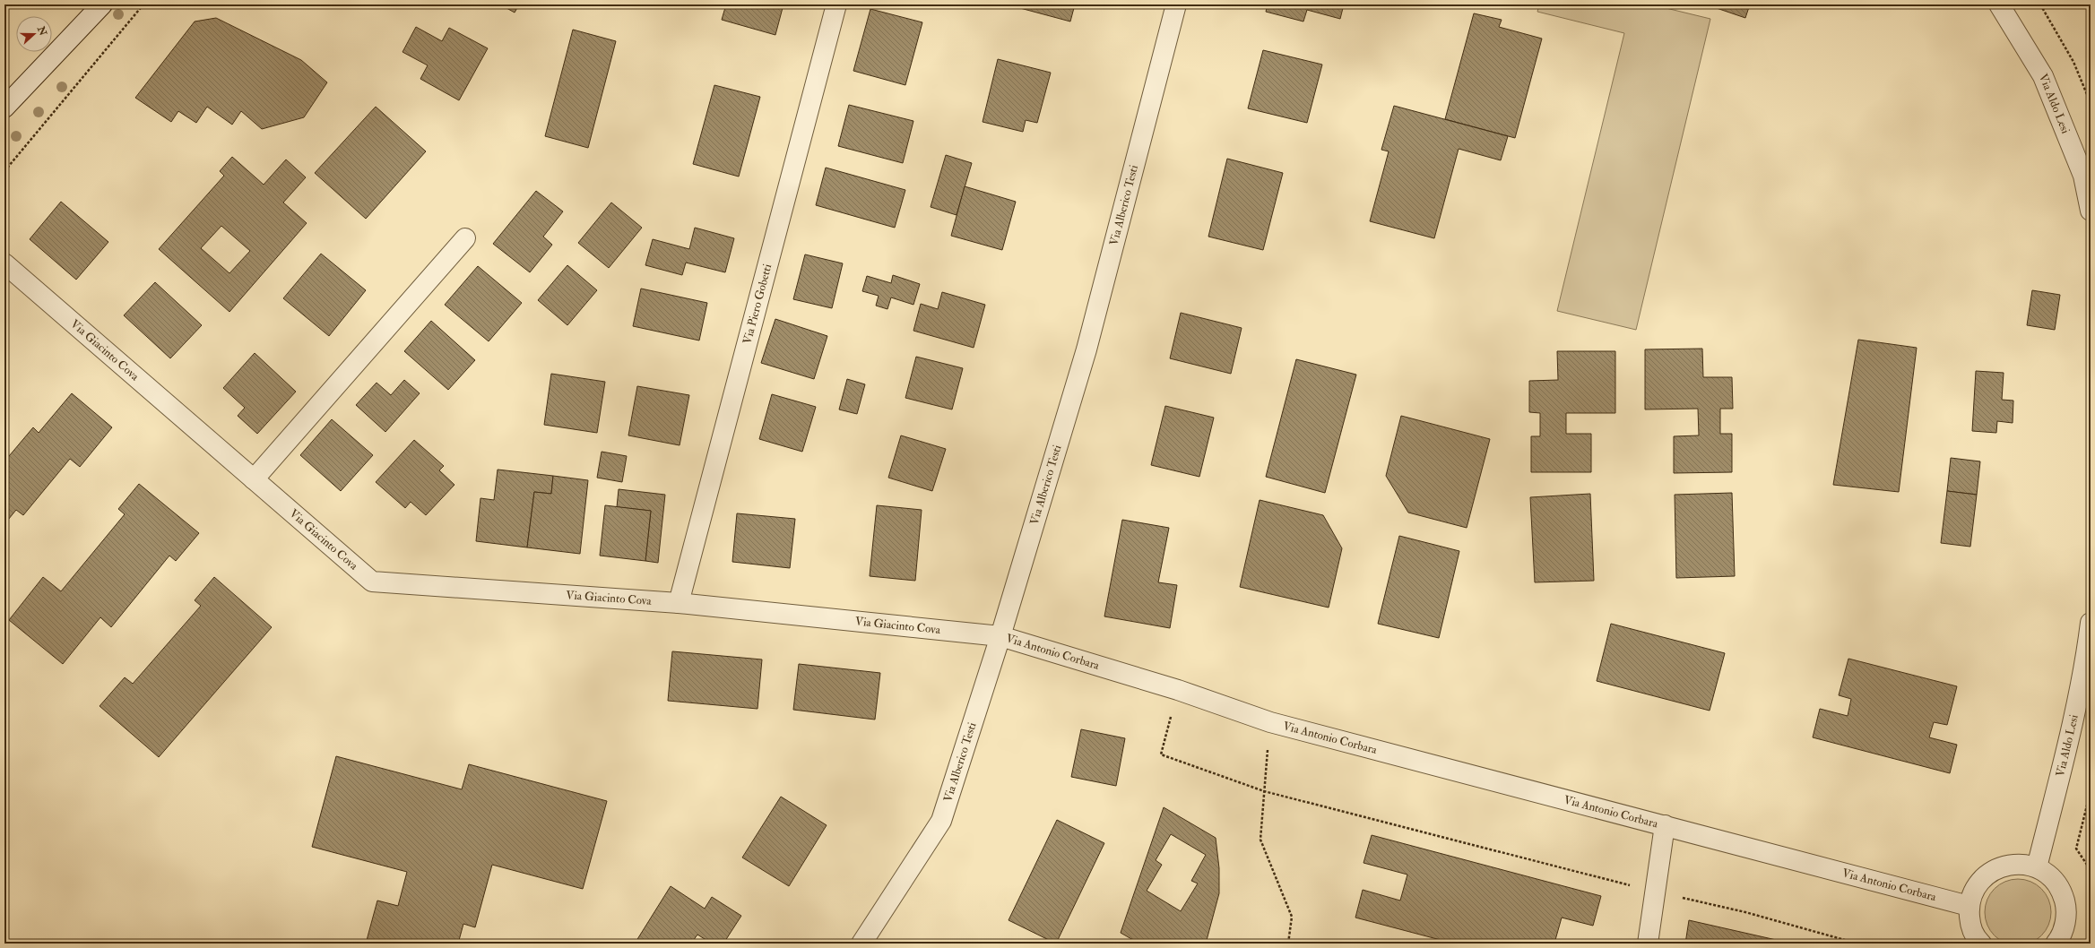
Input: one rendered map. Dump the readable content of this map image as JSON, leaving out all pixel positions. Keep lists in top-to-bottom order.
{
  "streets": {
    "street": [
      "Via Aldo Lesi",
      "Via Alberico Testi",
      "Via Piero Gobetti",
      "Via Giacinto Cova",
      "Via Antonio Corbara"
    ]
  },
  "crossings": [
    ["Via Alberico Testi", "Via Giacinto Cova"],
    ["Via Alberico Testi", "Via Antonio Corbara"],
    ["Via Piero Gobetti", "Via Giacinto Cova"],
    ["Via Giacinto Cova", "Via Antonio Corbara"]
  ],
  "north": "right"
}
